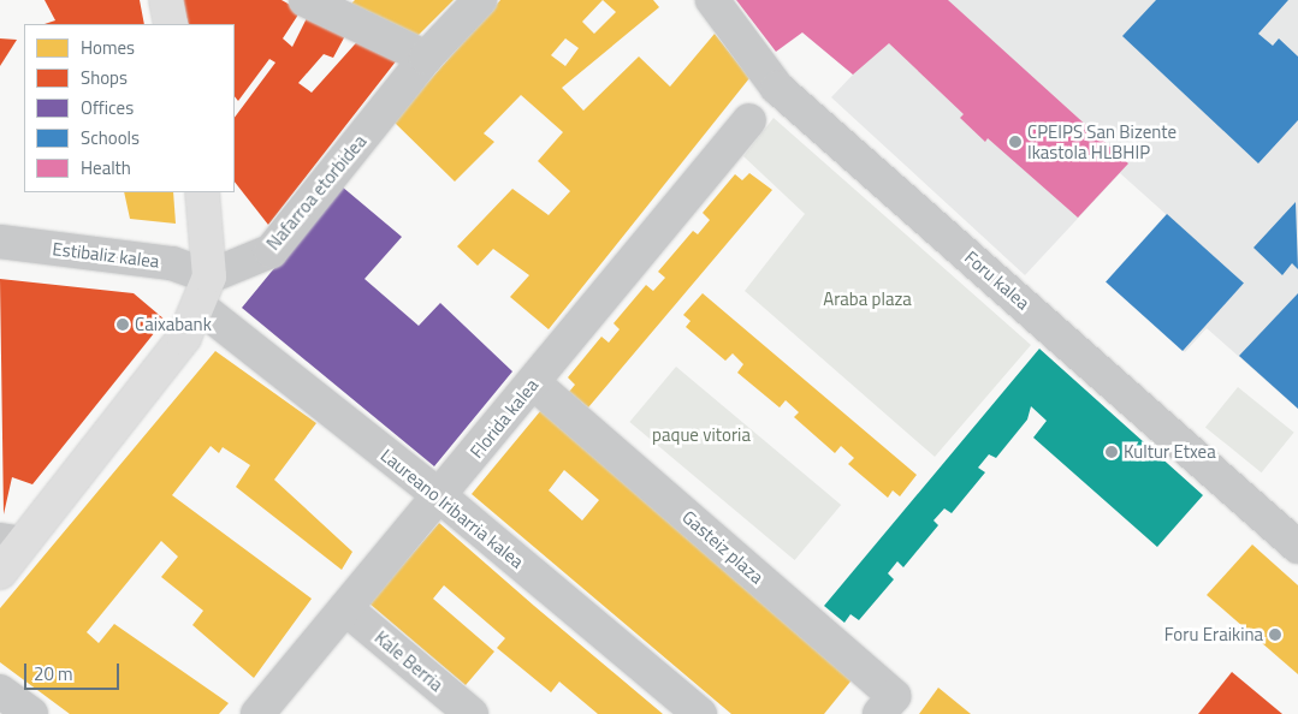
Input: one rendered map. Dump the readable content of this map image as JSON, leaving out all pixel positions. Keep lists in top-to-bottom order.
{
  "streets": {
    "street": [
      "Nafarroa etorbidea",
      "Estibaliz kalea",
      "Foru kalea",
      "Florida kalea",
      "Laureano Iribarria kalea",
      "Gasteiz plaza",
      "Kale Berria"
    ]
  },
  "crossings": [
    ["Nafarroa etorbidea", "Estibaliz kalea"],
    ["Florida kalea", "Laureano Iribarria kalea"],
    ["Florida kalea", "Gasteiz plaza"],
    ["Florida kalea", "Kale Berria"]
  ],
  "parks": ["Araba plaza", "paque vitoria"],
  "places": [
    "CPEIPS San Bizente Ikastola HLBHIP",
    "Caixabank",
    "Kultur Etxea",
    "Foru Eraikina"
  ],
  "legend": [
    "Homes",
    "Shops",
    "Offices",
    "Schools",
    "Health"
  ],
  "scale_bar": "20 m"
}
